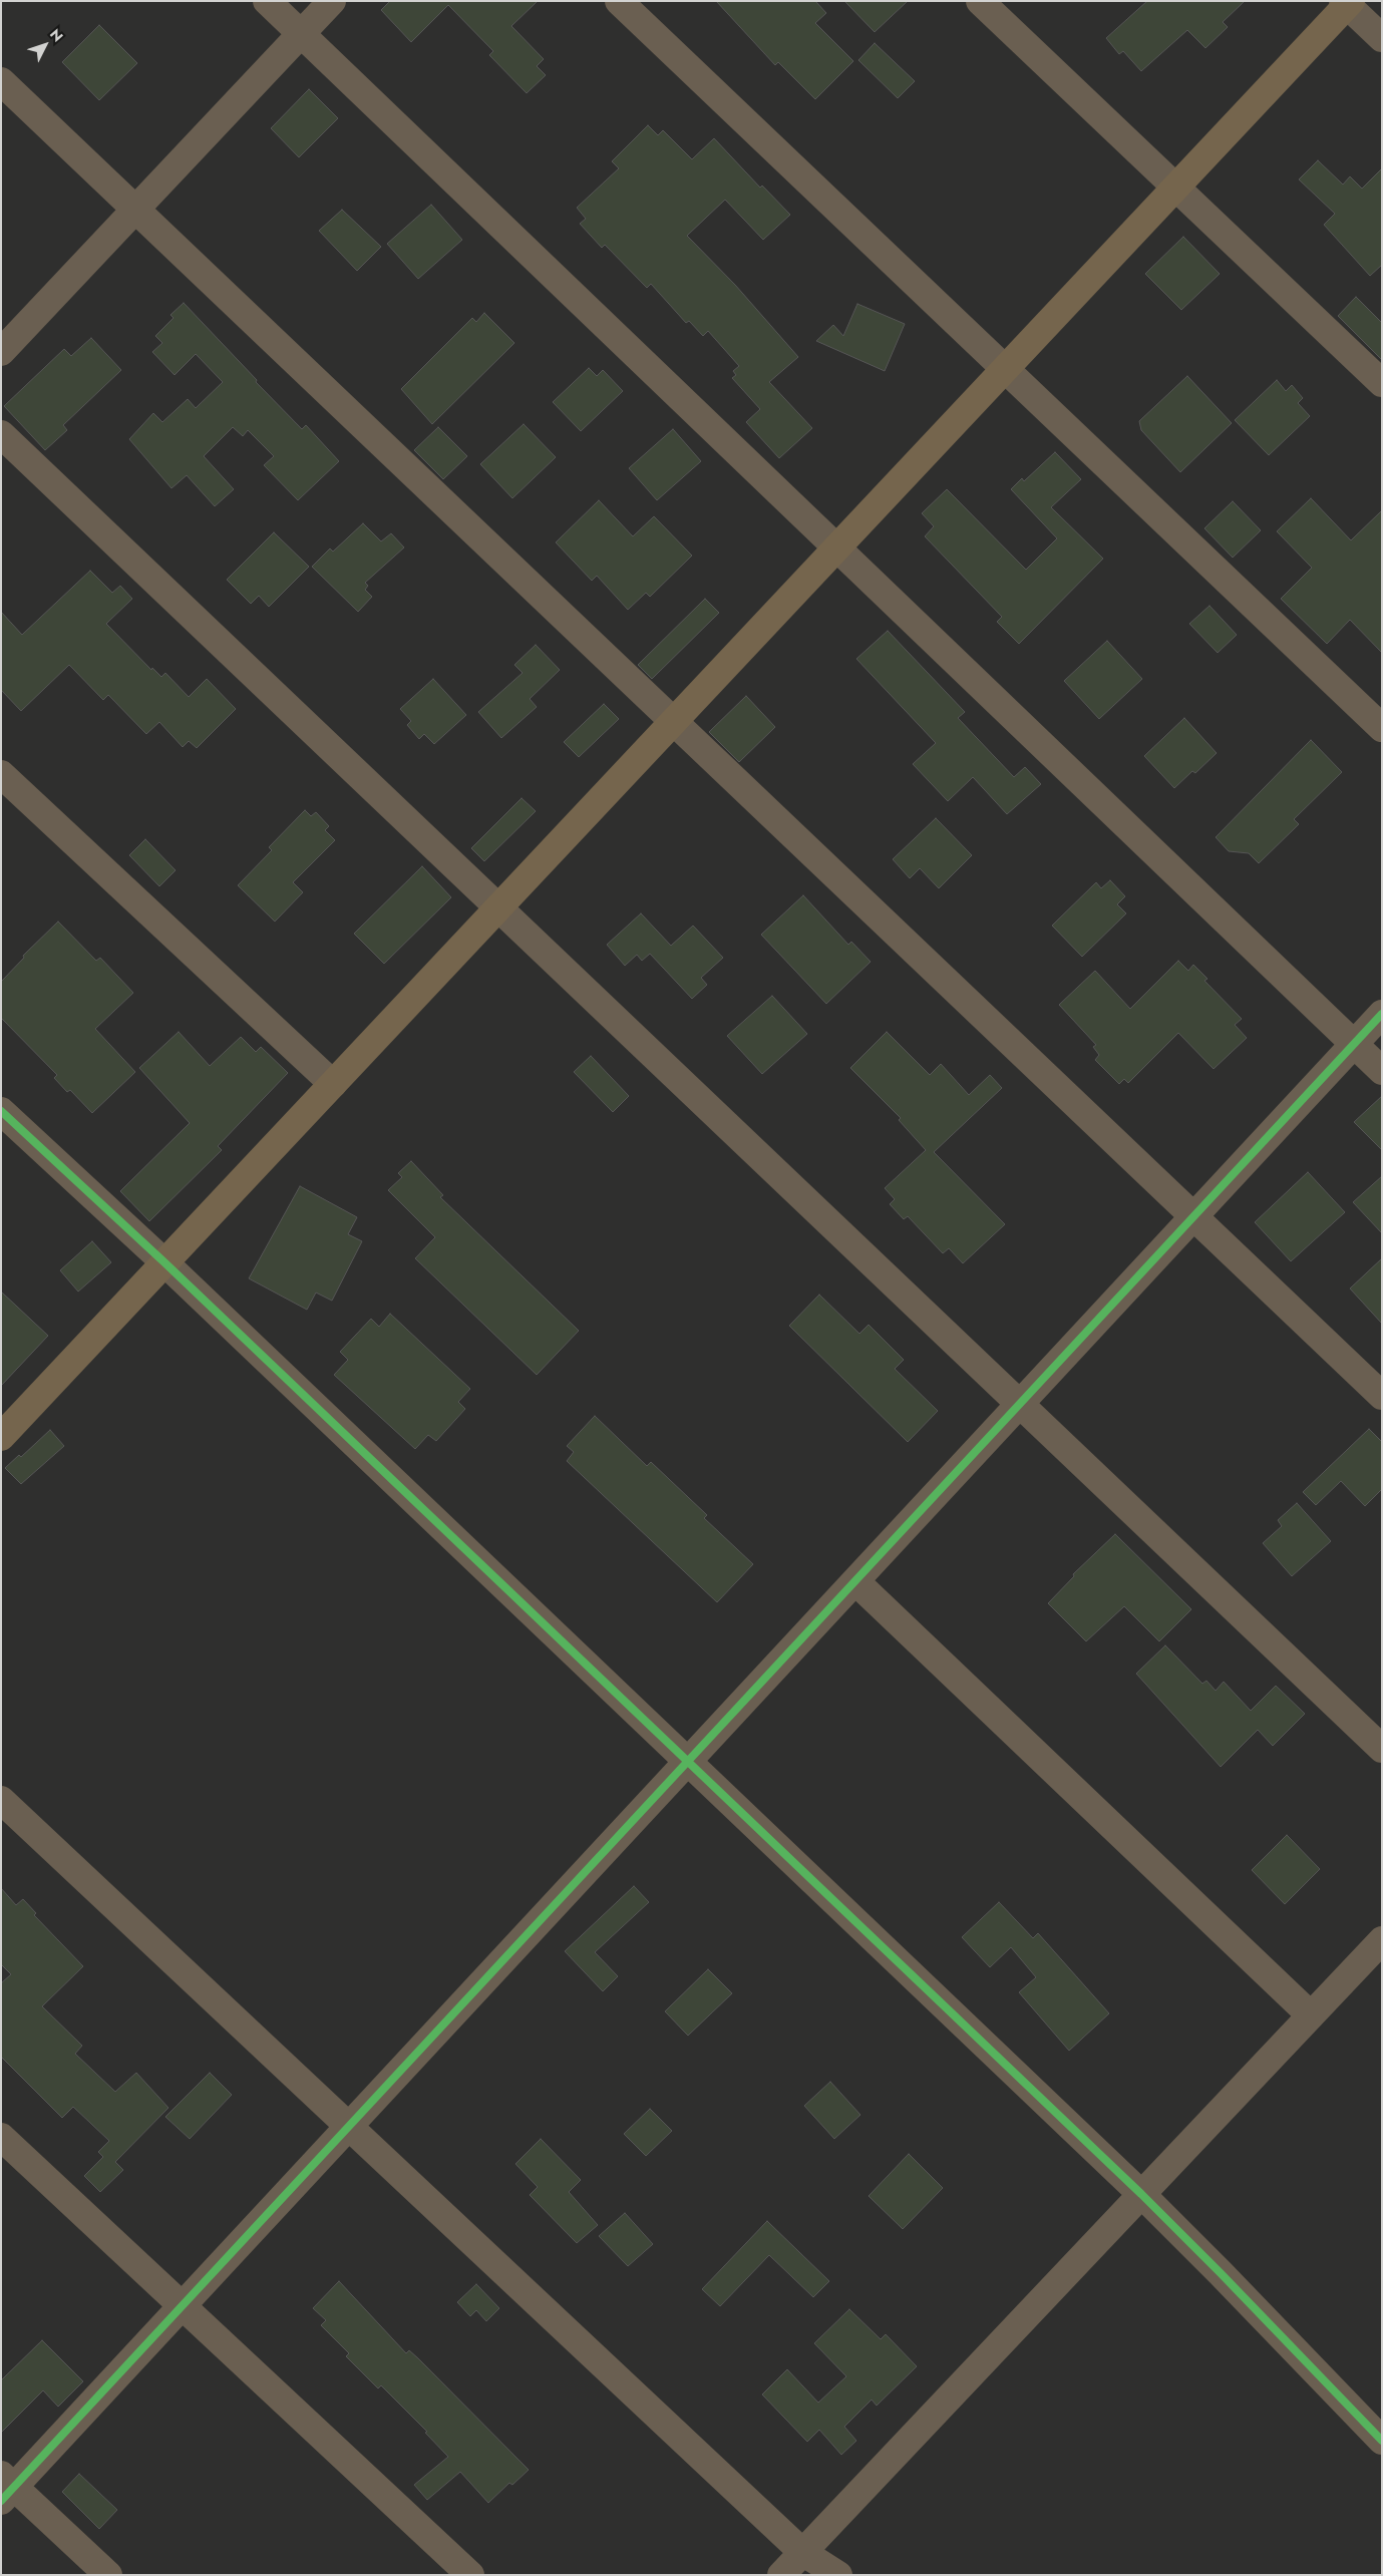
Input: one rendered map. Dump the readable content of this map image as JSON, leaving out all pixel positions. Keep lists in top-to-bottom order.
{
  "north": "top right"
}
